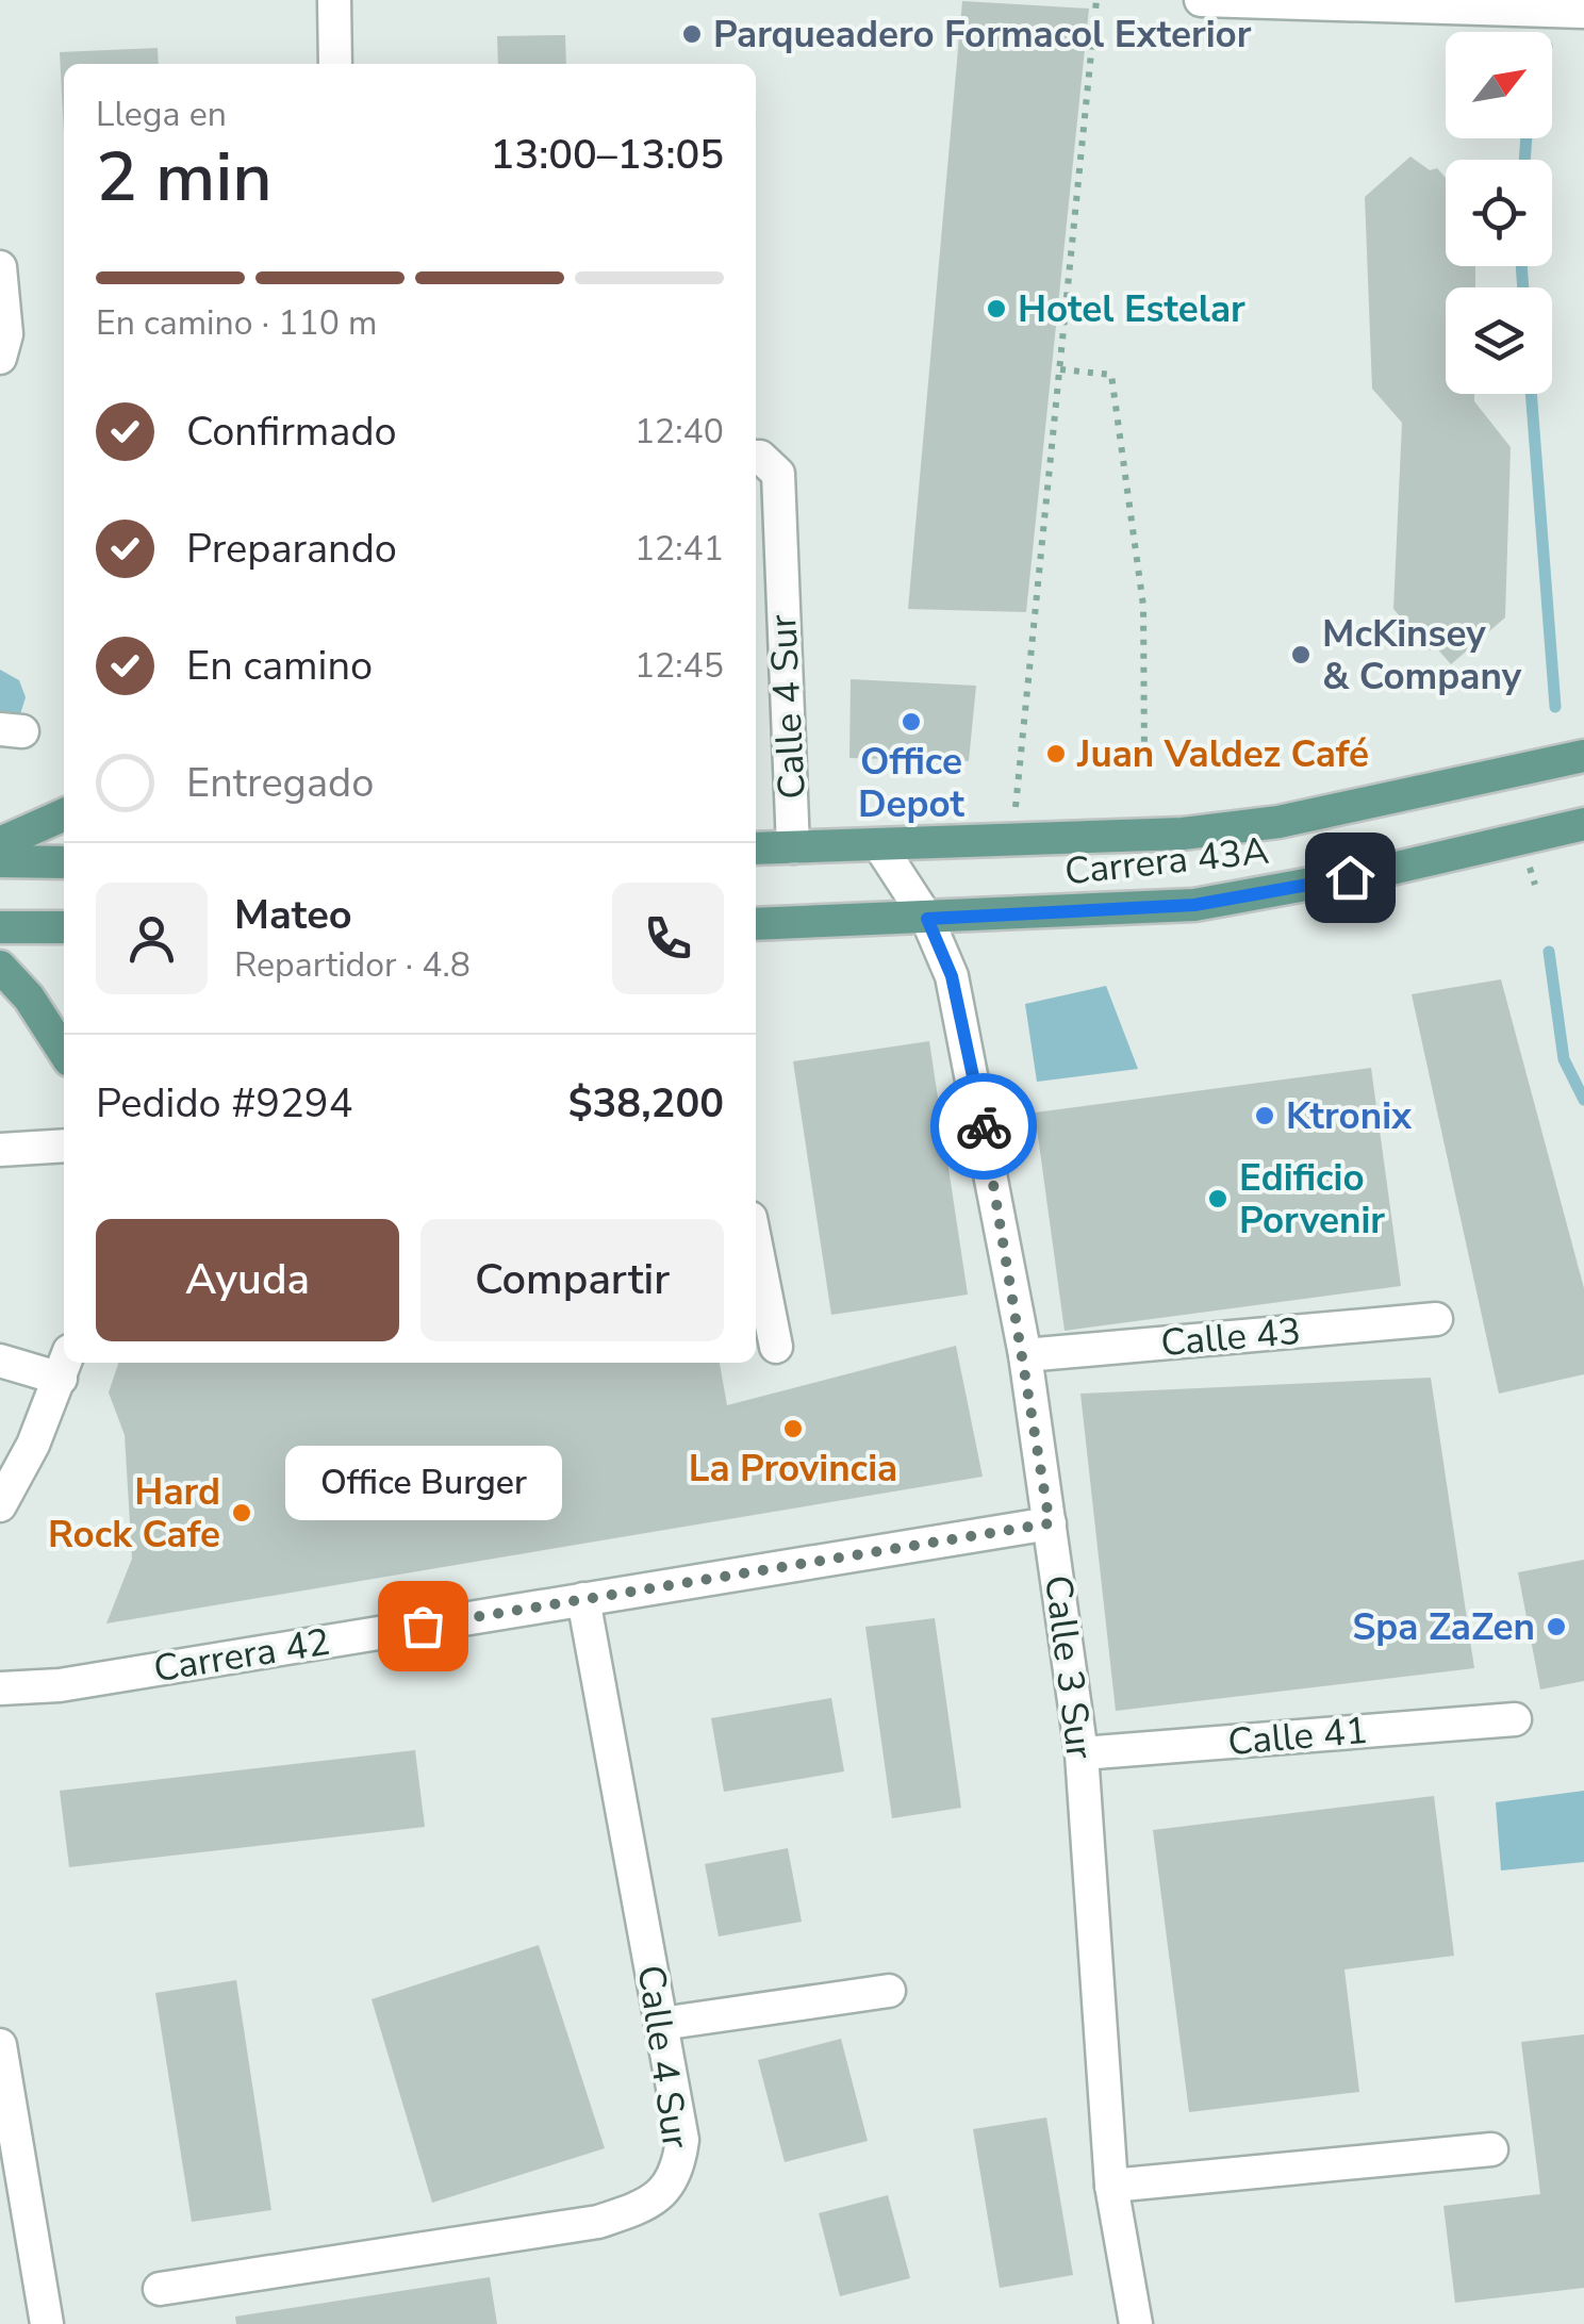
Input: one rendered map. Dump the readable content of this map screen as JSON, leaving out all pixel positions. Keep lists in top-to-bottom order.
{
  "streets": {
    "main road": ["Carrera 43A"],
    "street": [
      "Calle 4 Sur",
      "Calle 43",
      "Carrera 42",
      "Calle 3 Sur",
      "Calle 41"
    ]
  },
  "crossings": [
    ["Calle 4 Sur", "Carrera 43A"],
    ["Calle 4 Sur", "Carrera 42"],
    ["Carrera 43A", "Calle 3 Sur"],
    ["Calle 43", "Calle 3 Sur"],
    ["Carrera 42", "Calle 3 Sur"],
    ["Calle 3 Sur", "Calle 41"]
  ],
  "places": [
    "Parqueadero Formacol Exterior",
    "Hotel Estelar",
    "McKinsey & Company",
    "Office Depot",
    "Juan Valdez Café",
    "Ktronix",
    "Edificio Porvenir",
    "La Provincia",
    "Hard Rock Cafe",
    "Office Burger",
    "Spa ZaZen"
  ],
  "north": "top right",
  "page": {
    "heading": ["2 min", "Llega en", "13:00–13:05"],
    "panel": [
      "Mateo",
      "Repartidor · 4.8",
      "Pedido #9294",
      "$38,200"
    ],
    "bar": "En camino · 110 m",
    "list": [
      ["Confirmado", "12:40"],
      ["Preparando", "12:41"],
      ["En camino", "12:45"],
      "Entregado"
    ],
    "buttons": ["Ayuda", "Compartir"],
    "bubble": "Office Burger"
  }
}
